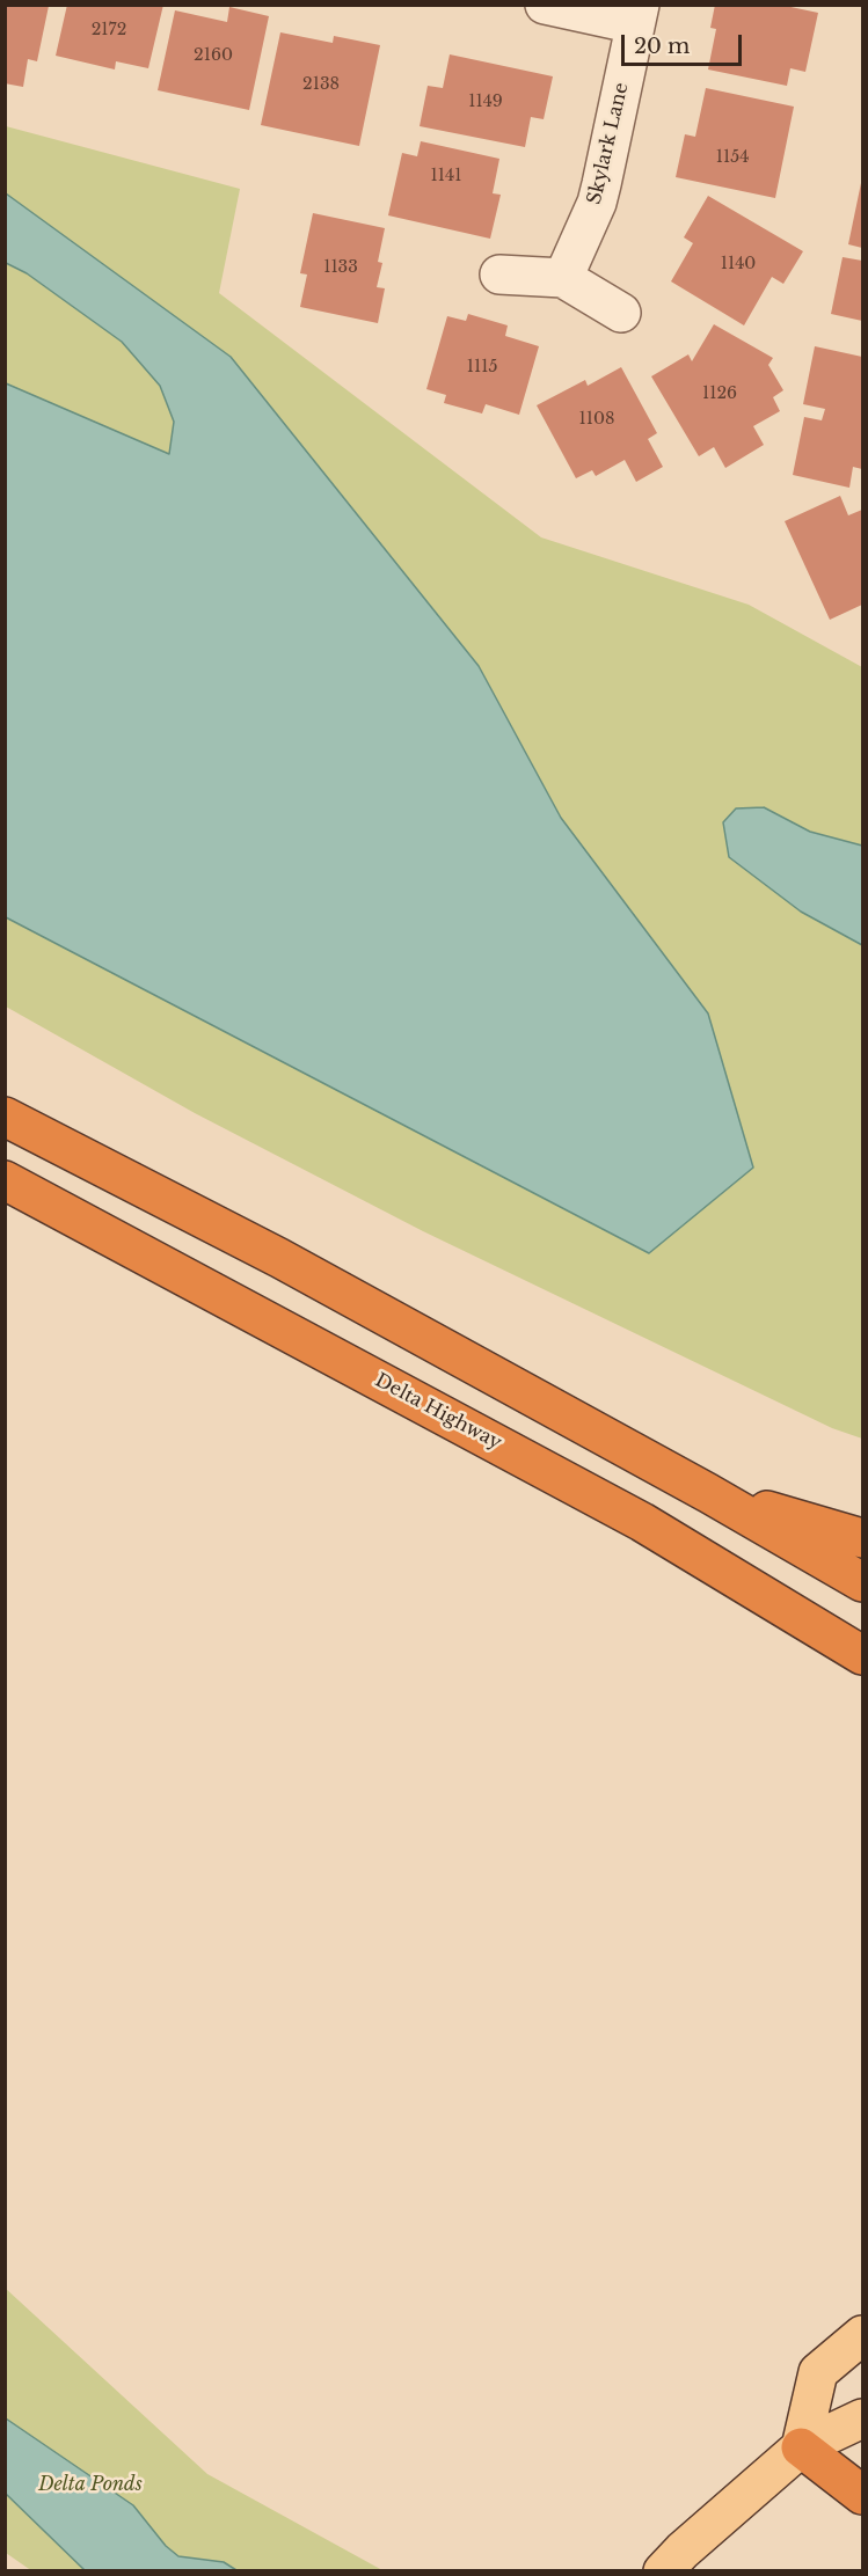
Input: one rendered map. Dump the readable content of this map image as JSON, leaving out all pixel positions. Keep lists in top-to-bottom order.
{
  "streets": {
    "highway": ["Delta Highway"],
    "street": ["Skylark Lane"]
  },
  "parks": ["Delta Ponds"],
  "house_numbers": [
    "2172",
    "2160",
    "2138",
    "1149",
    "1154",
    "1141",
    "1140",
    "1133",
    "1115",
    "1126",
    "1108"
  ],
  "scale_bar": "20 m"
}
